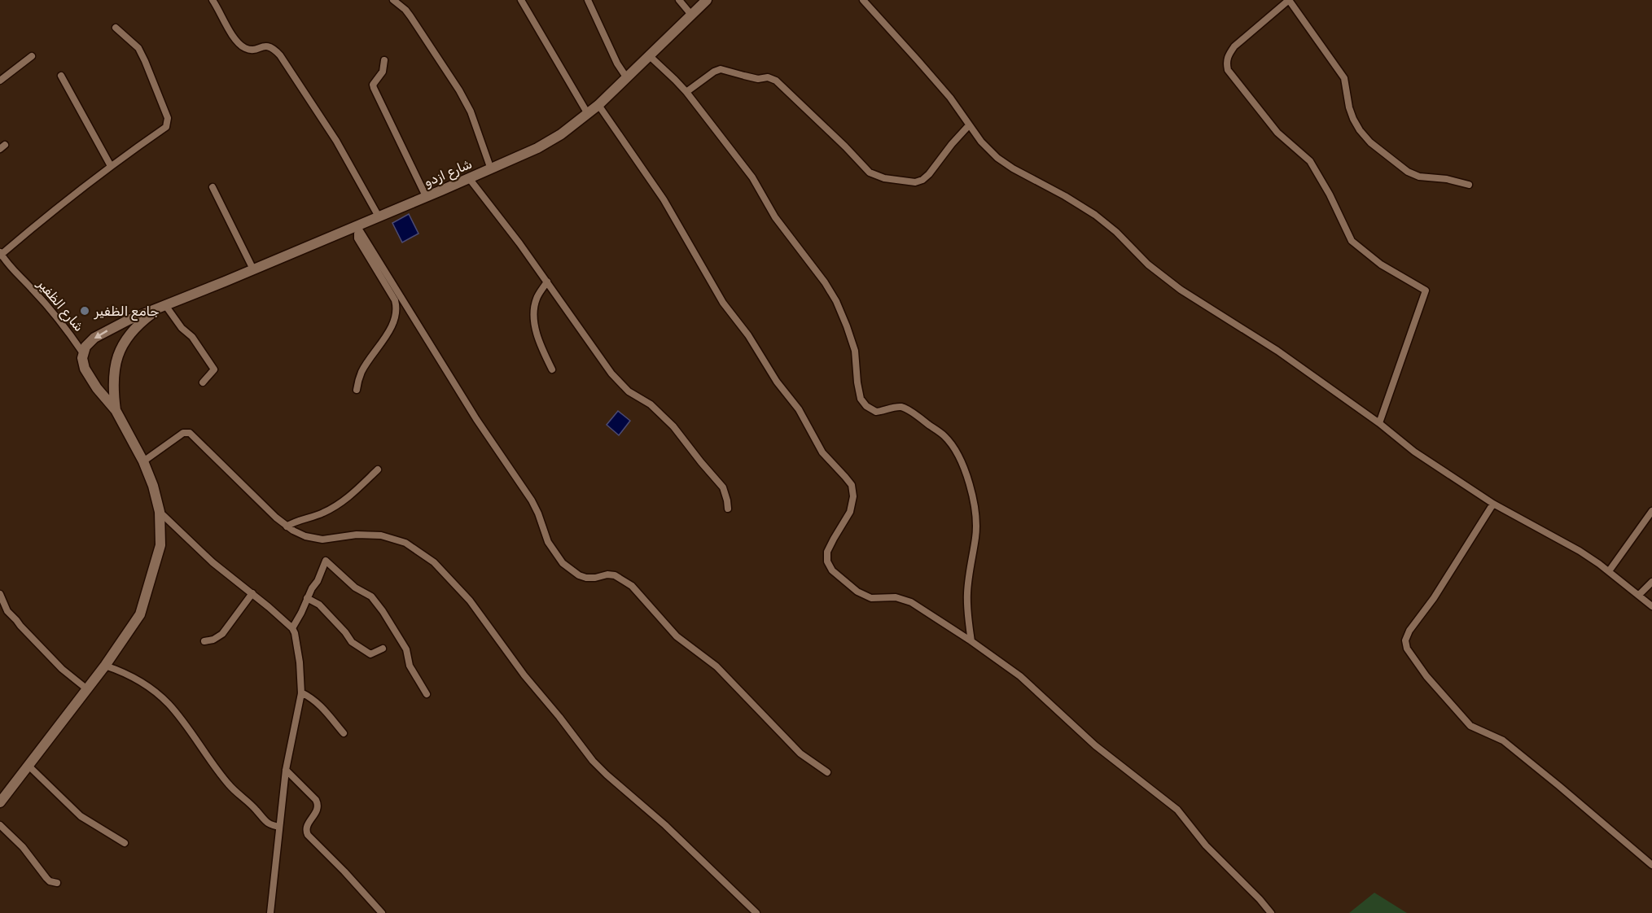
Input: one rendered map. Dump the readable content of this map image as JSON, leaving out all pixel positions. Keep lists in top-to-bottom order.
{
  "streets": {
    "street": ["شارع ازدو", "شارع الظفير"]
  },
  "crossings": [
    ["شارع ازدو", "شارع الظفير"]
  ],
  "places": ["جامع الظفير"]
}
